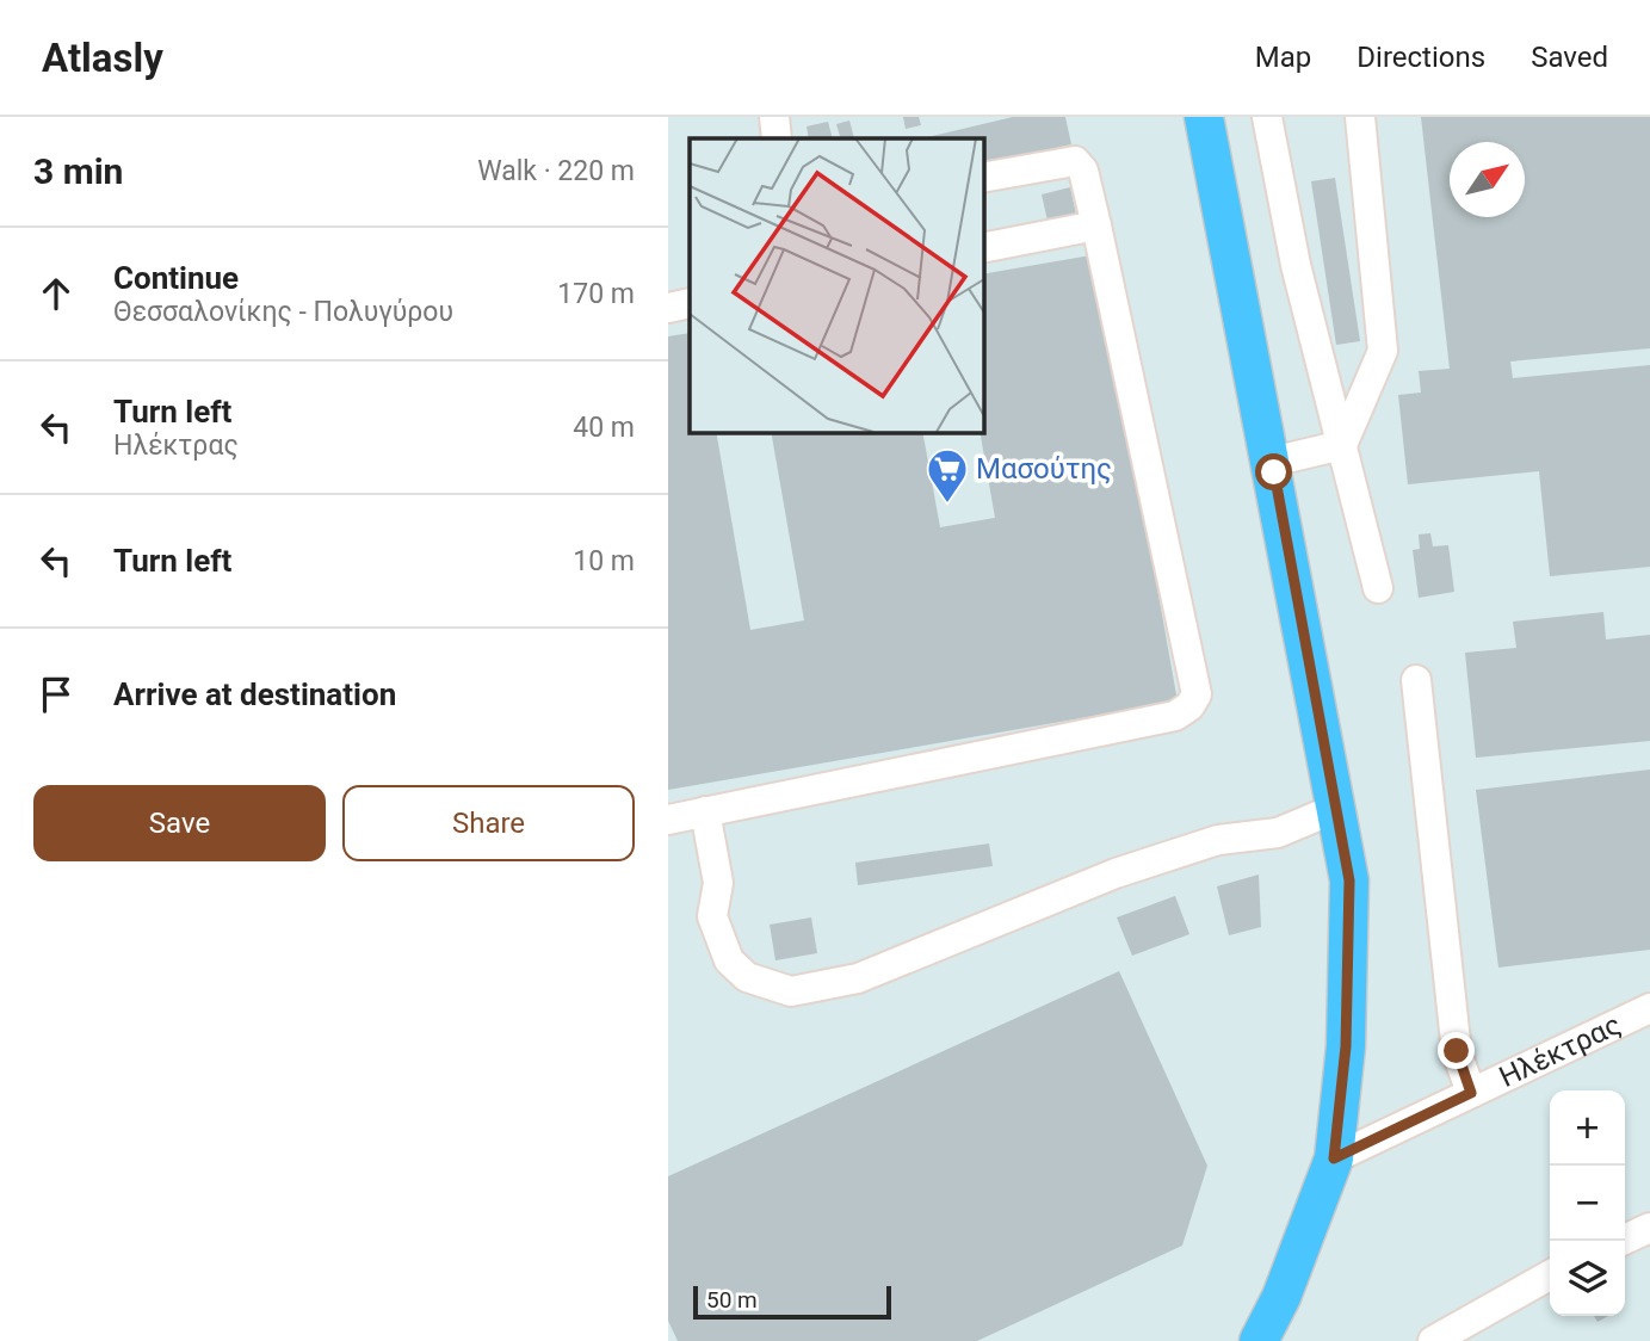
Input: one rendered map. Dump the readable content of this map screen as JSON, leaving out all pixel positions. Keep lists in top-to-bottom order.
{
  "streets": {
    "street": ["Ηλέκτρας"]
  },
  "places": {
    "supermarket": ["Μασούτης"]
  },
  "scale_bar": "50 m",
  "north": "top right",
  "page": {
    "header": "Atlasly",
    "nav": ["Map", "Directions", "Saved"],
    "heading": ["3 min", "Walk · 220 m"],
    "list": [
      ["Continue", "Θεσσαλονίκης - Πολυγύρου", "170 m"],
      ["Turn left", "Ηλέκτρας", "40 m"],
      ["Turn left", "10 m"],
      "Arrive at destination"
    ],
    "buttons": ["Save", "Share"],
    "map_buttons": ["+", "−"],
    "scale": "50 m"
  }
}
